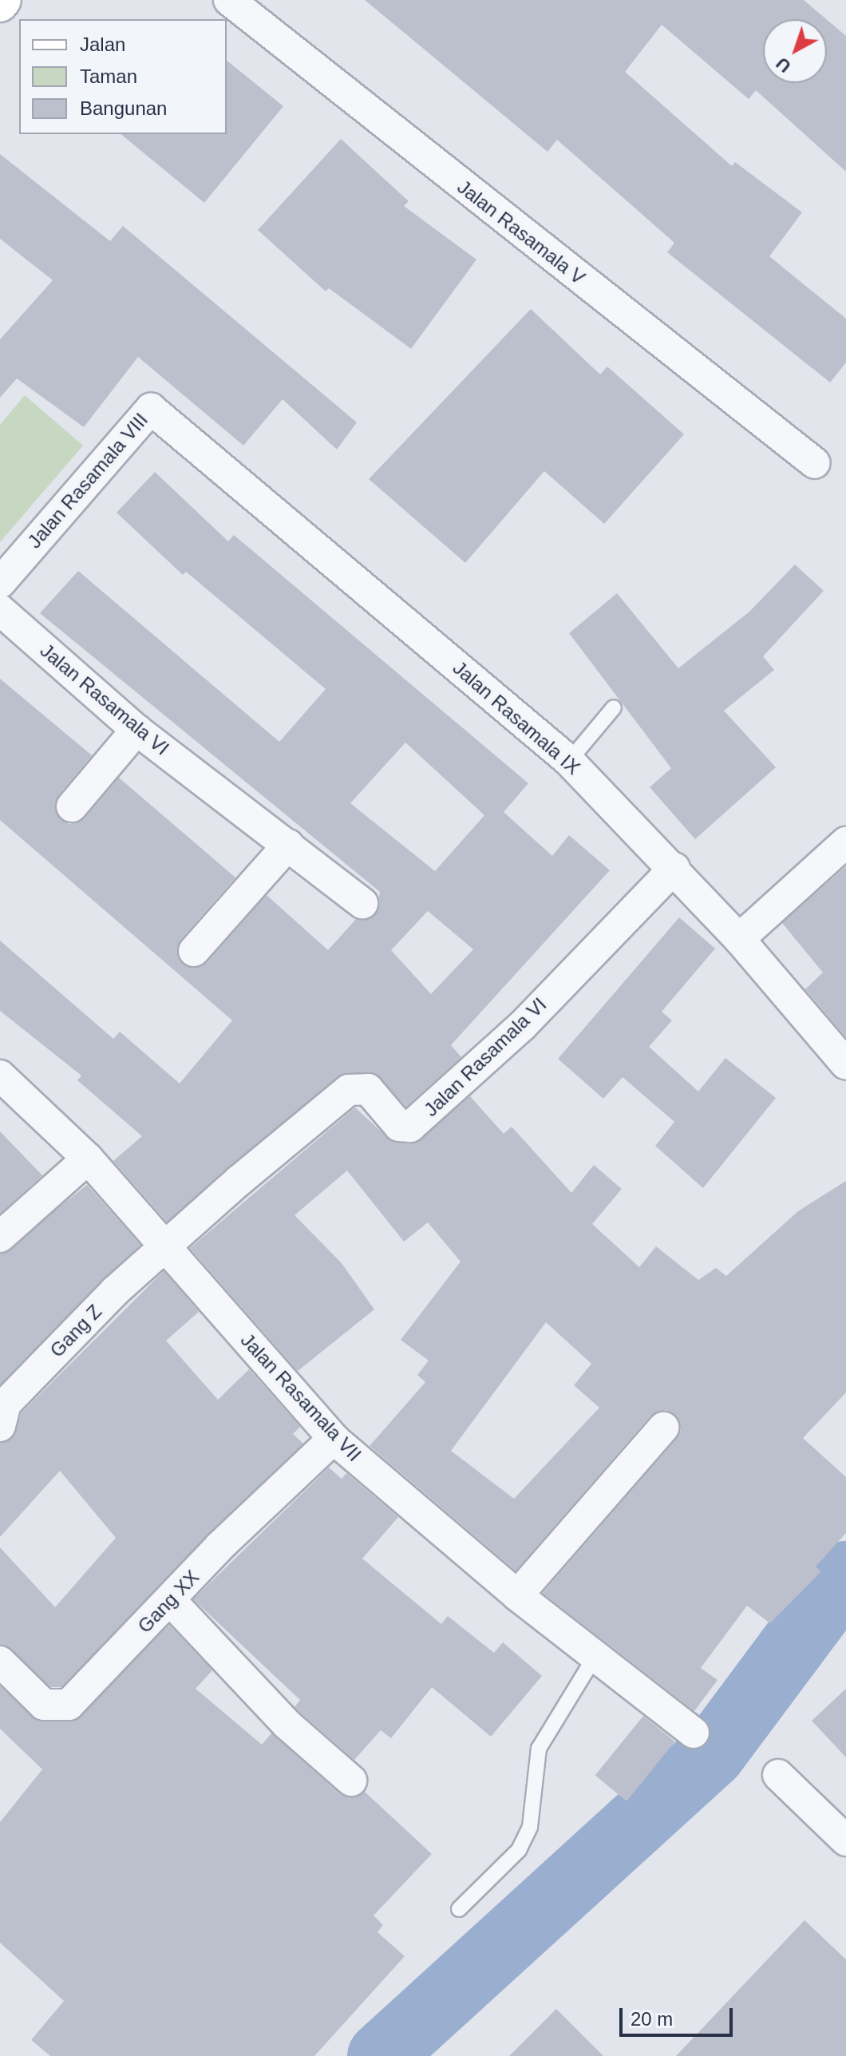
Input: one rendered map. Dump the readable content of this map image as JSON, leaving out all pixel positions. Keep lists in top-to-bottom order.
{
  "streets": {
    "street": [
      "Jalan Rasamala V",
      "Jalan Rasamala VIII",
      "Jalan Rasamala VI",
      "Jalan Rasamala IX",
      "Gang Z",
      "Jalan Rasamala VII",
      "Gang XX"
    ]
  },
  "crossings": [
    ["Jalan Rasamala VIII", "Jalan Rasamala IX"],
    ["Jalan Rasamala VI", "Jalan Rasamala IX"],
    ["Jalan Rasamala VI", "Gang Z"],
    ["Jalan Rasamala VI", "Jalan Rasamala VII"],
    ["Gang Z", "Jalan Rasamala VII"],
    ["Jalan Rasamala VII", "Gang XX"]
  ],
  "legend": ["Jalan", "Taman", "Bangunan"],
  "scale_bar": "20 m",
  "north": "bottom left"
}
